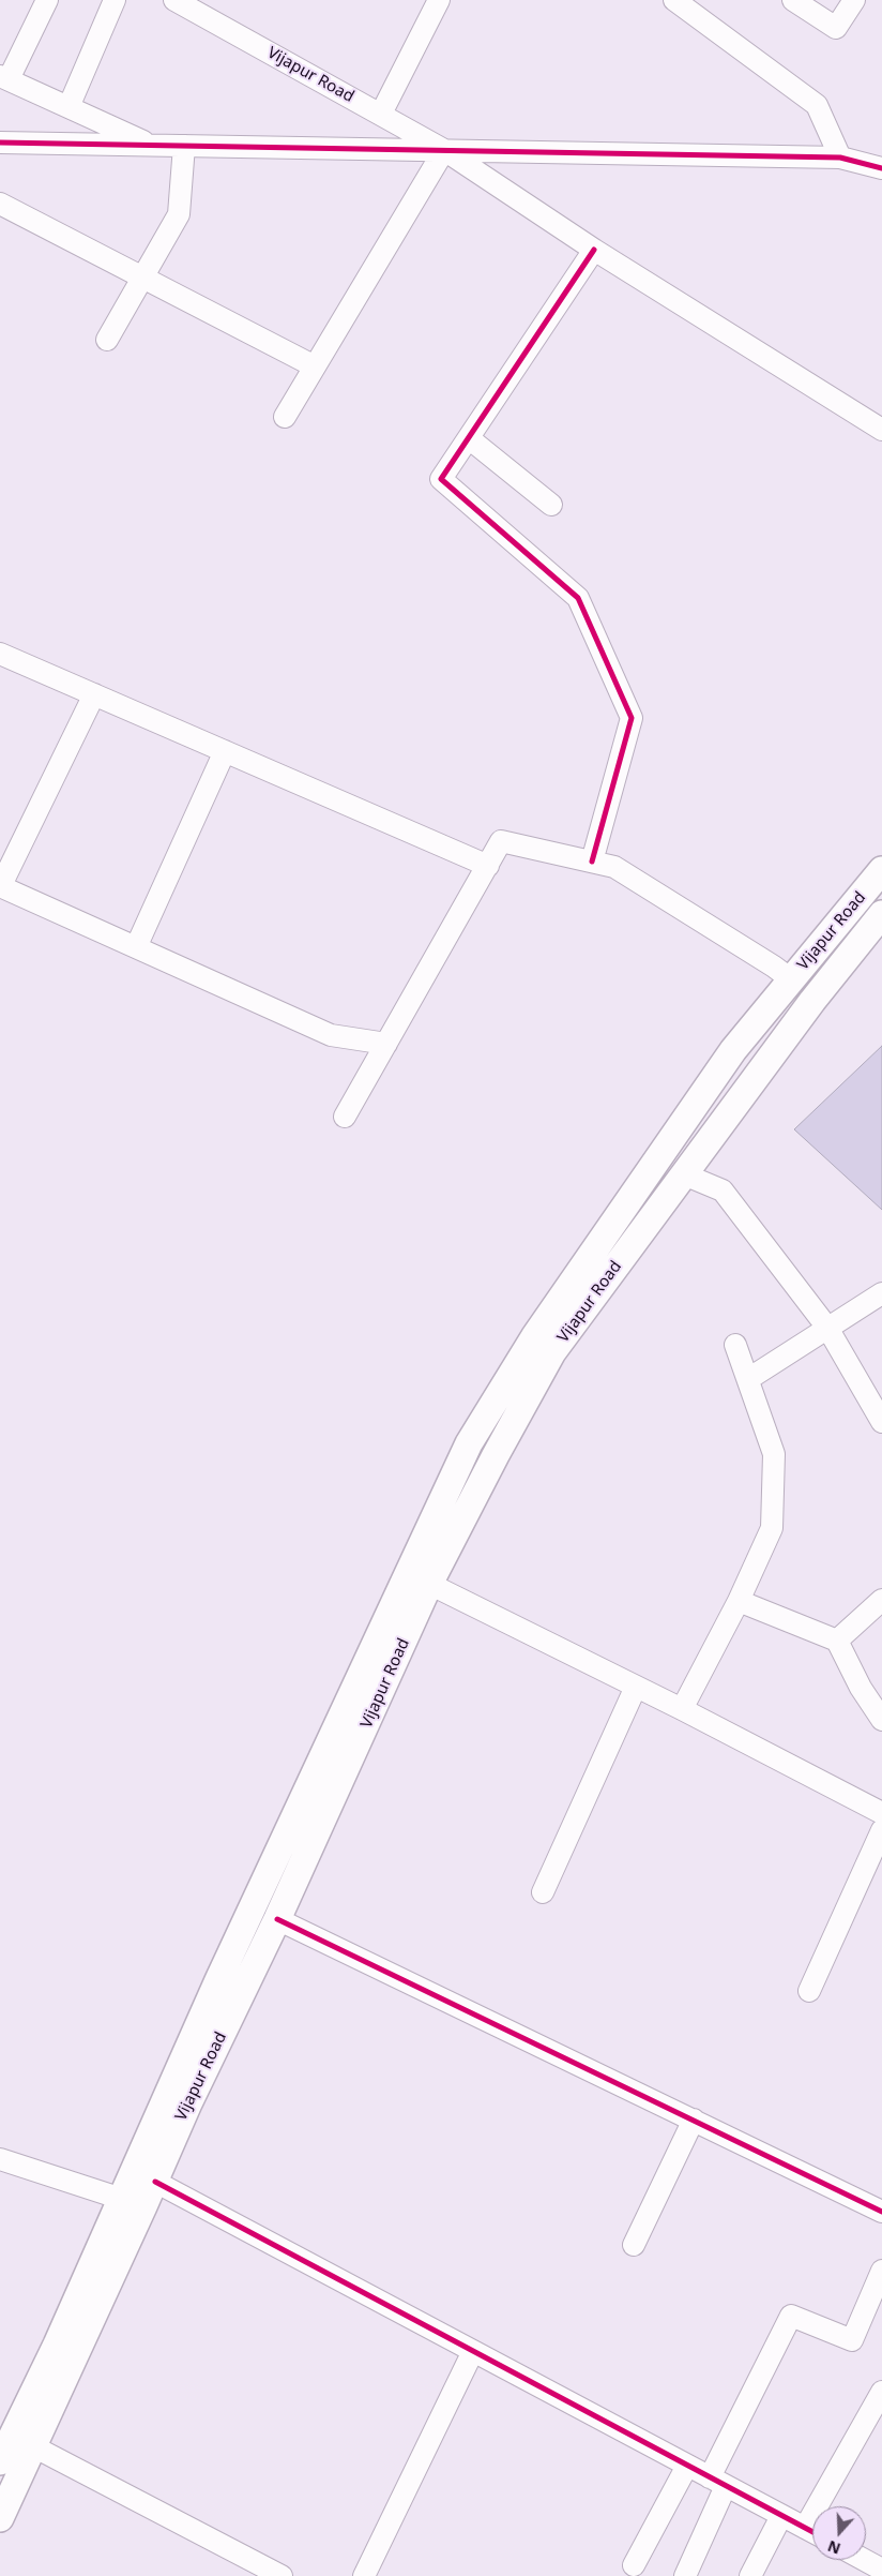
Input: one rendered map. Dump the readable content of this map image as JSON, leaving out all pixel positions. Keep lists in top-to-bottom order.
{
  "streets": {
    "main road": ["Vijapur Road"]
  },
  "north": "bottom"
}
